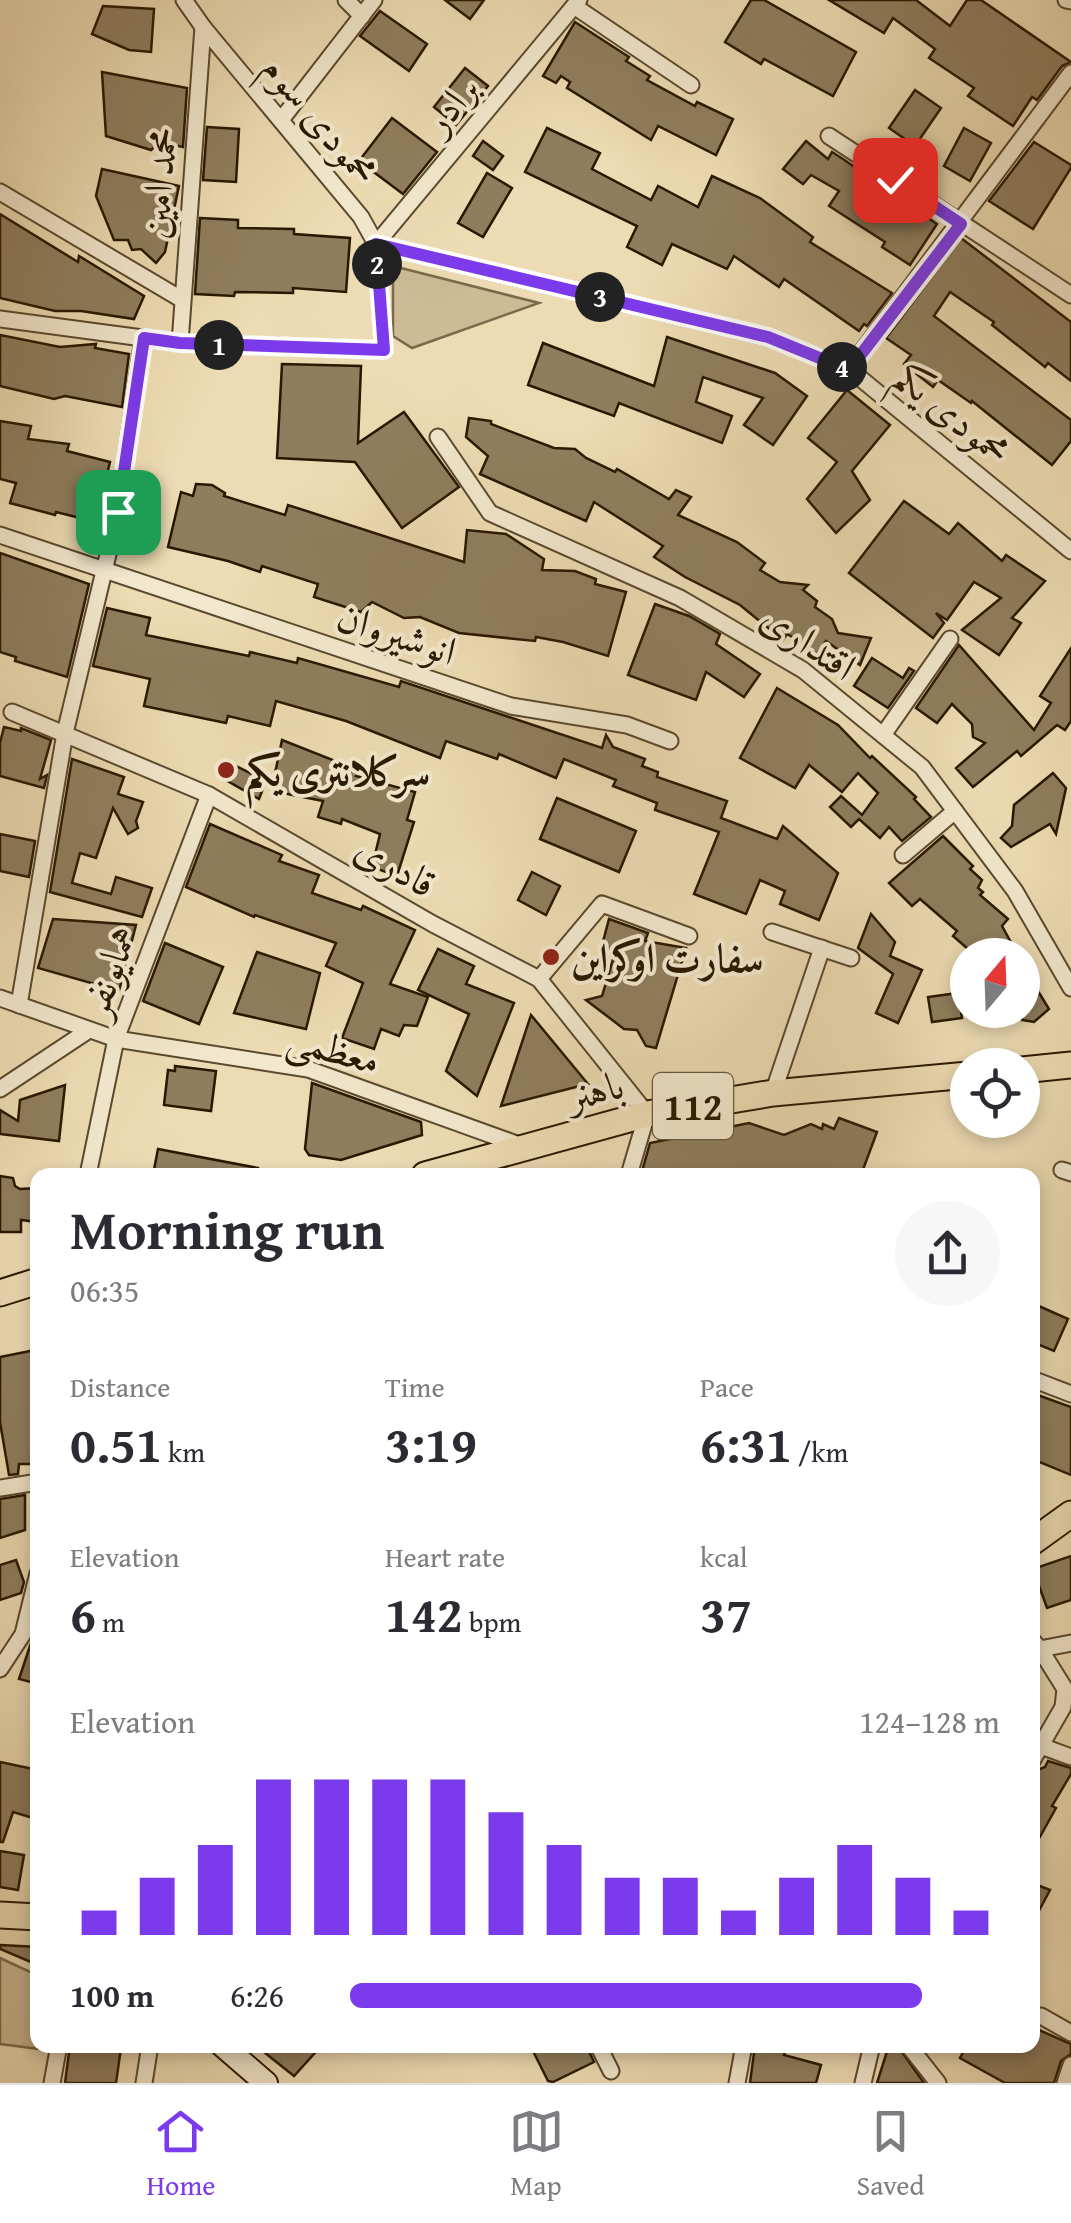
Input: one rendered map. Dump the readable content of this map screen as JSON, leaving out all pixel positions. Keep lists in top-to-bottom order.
{
  "streets": {
    "main road": ["باهنر", "112"],
    "street": [
      "برادر",
      "محمودی سوم",
      "محمد امین",
      "محمودی یکم",
      "انوشیروان",
      "اقتداری",
      "قادری",
      "همایونفر",
      "معظمی"
    ]
  },
  "crossings": [
    ["برادر", "محمودی سوم"],
    ["برادر", "محمودی یکم"],
    ["محمودی سوم", "محمد امین"],
    ["محمودی سوم", "محمودی یکم"],
    ["قادری", "همایونفر"],
    ["قادری", "باهنر"],
    ["همایونفر", "معظمی"],
    ["معظمی", "باهنر"]
  ],
  "places": ["سرکلانتری یکم", "سفارت اوکراین"],
  "north": "top",
  "page": {
    "pins": [
      "2",
      "3",
      "1",
      "4"
    ],
    "heading": ["Morning run", "06:35"],
    "stats": [
      ["Distance", "0.51 km"],
      ["Time", "3:19"],
      ["Pace", "6:31 /km"],
      ["Elevation", "6 m"],
      ["Heart rate", "142 bpm"],
      ["kcal", "37"]
    ],
    "chart": ["Elevation", "124–128 m"],
    "list": [
      {
        "name": "100 m",
        "note": "6:26"
      }
    ],
    "tabs": ["Home", "Map", "Saved"]
  }
}
